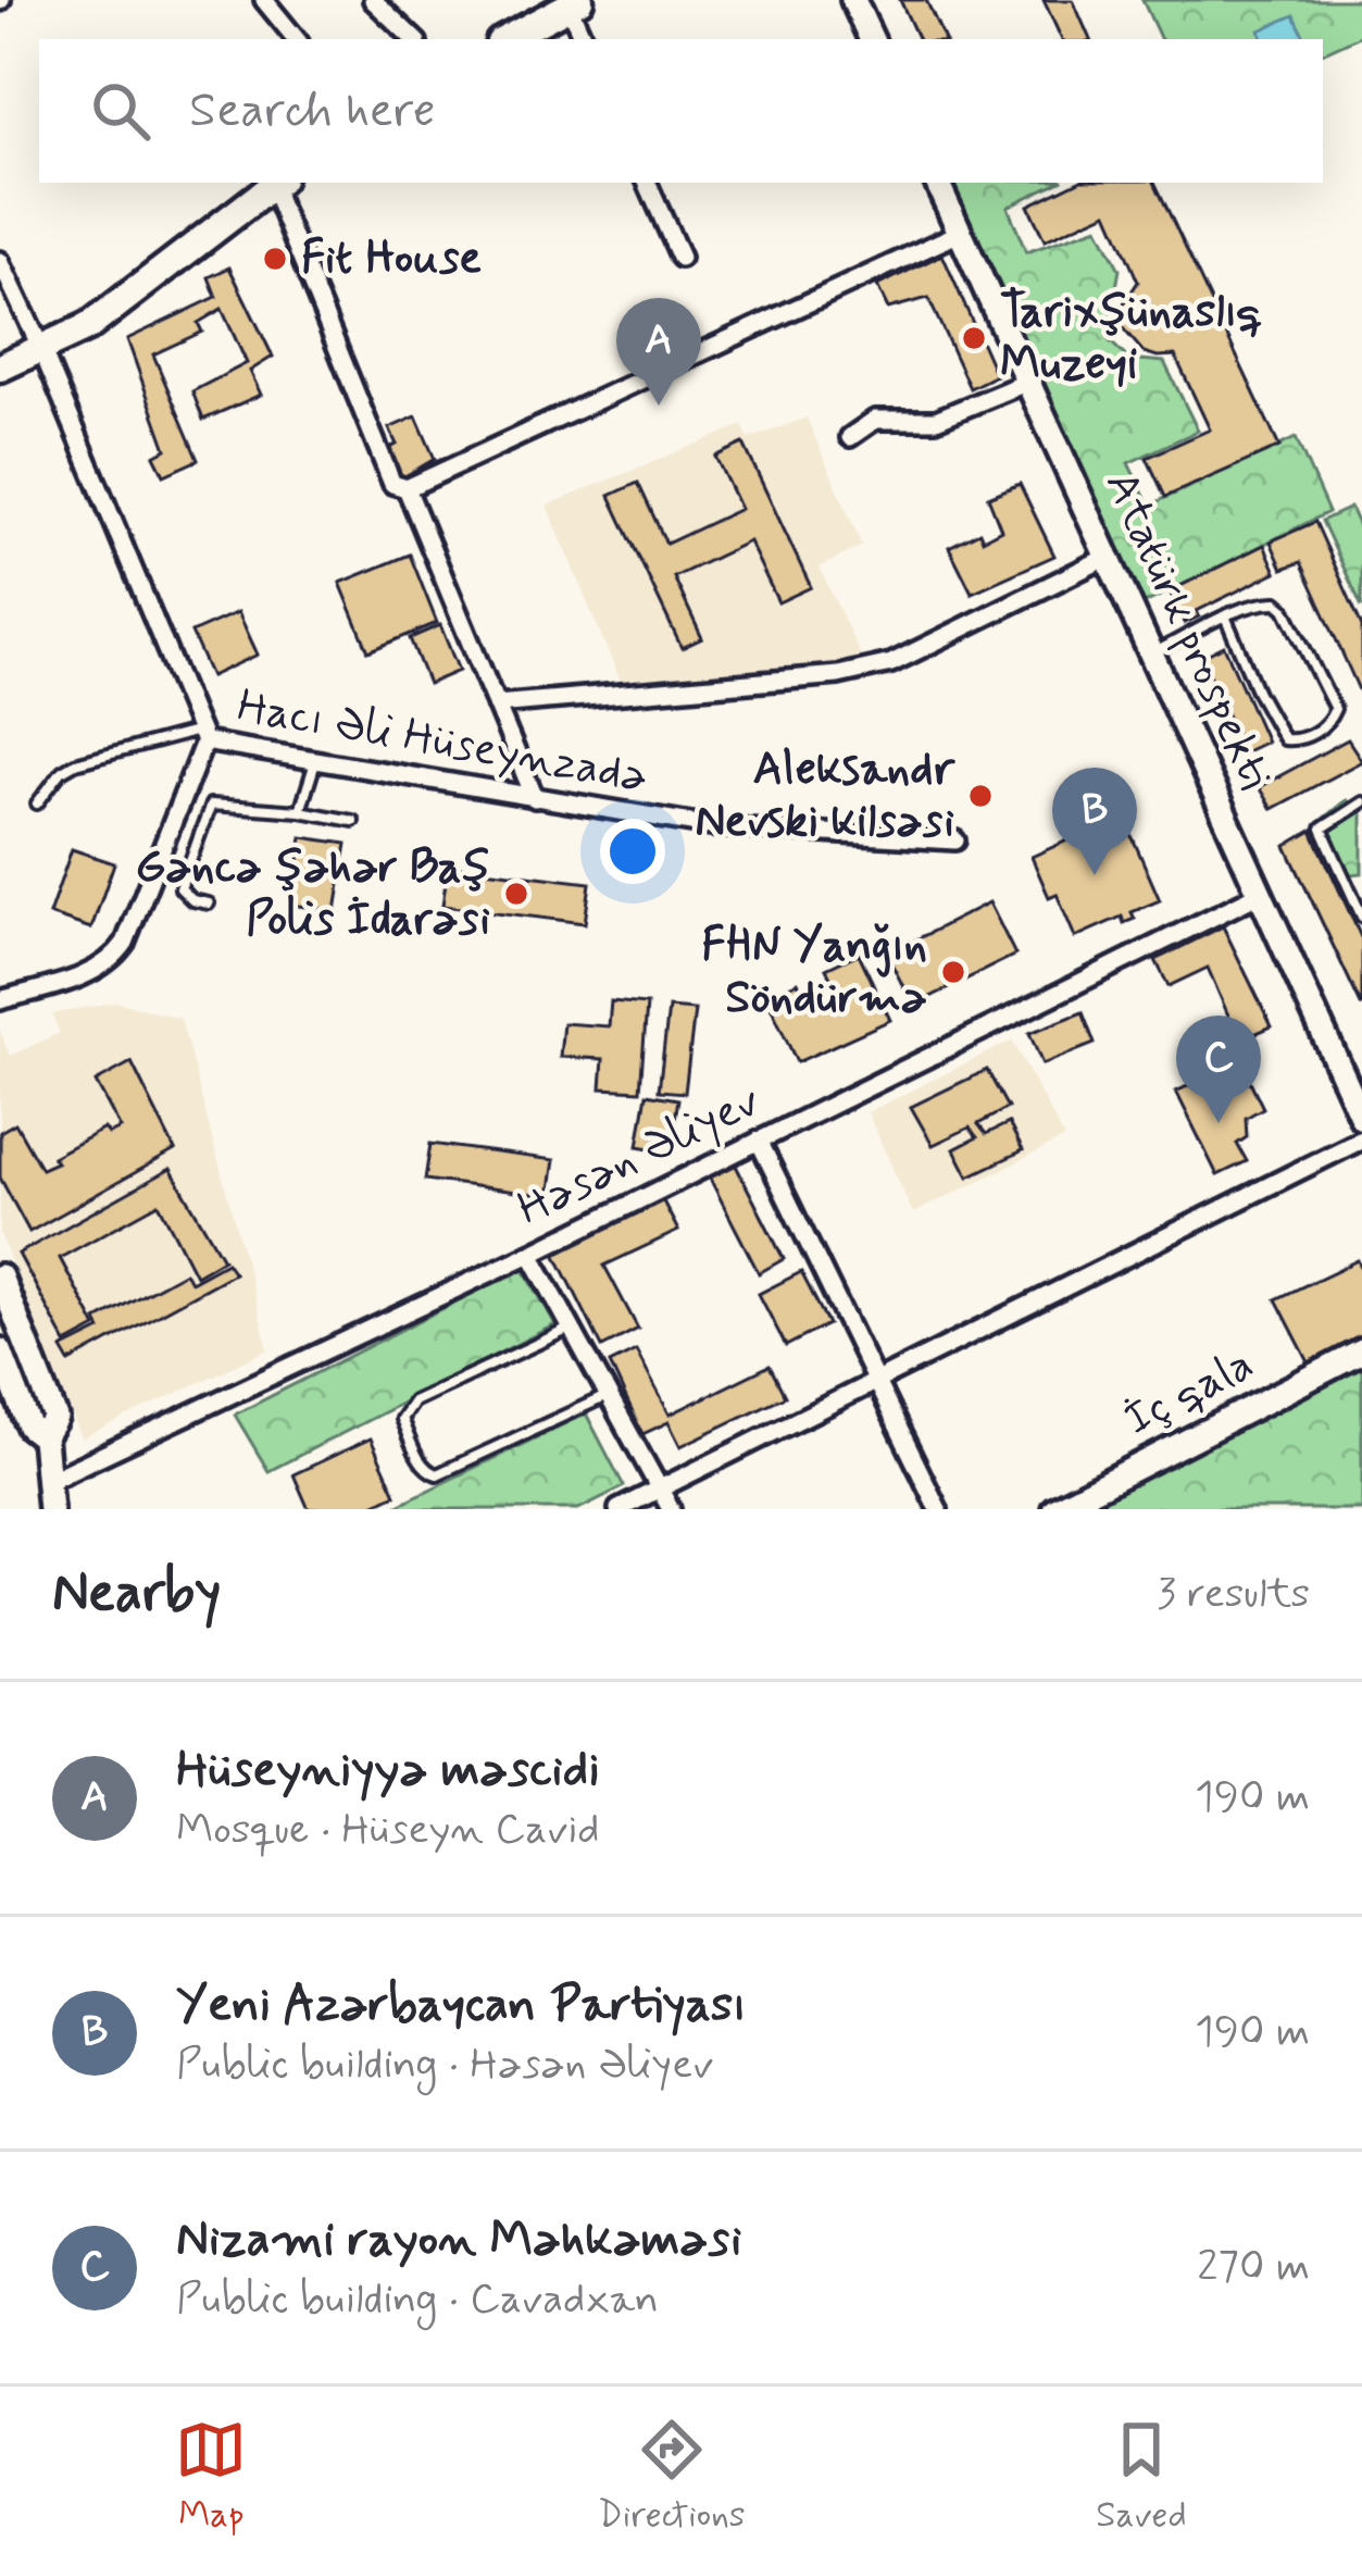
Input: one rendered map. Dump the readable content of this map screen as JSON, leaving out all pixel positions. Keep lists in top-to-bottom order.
{
  "streets": {
    "main road": ["Atatürk prospekti", "İç qala"],
    "street": ["Hacı Əli Hüseynzadə", "Həsən Əliyev"]
  },
  "crossings": [
    ["Atatürk prospekti", "Həsən Əliyev"]
  ],
  "places": [
    "Fit House",
    "Tarixşünaslıq Muzeyi",
    "Aleksandr Nevski kilsəsi",
    "Gəncə şəhər Baş Polis İdarəsi",
    "FHN Yanğın Söndürmə"
  ],
  "page": {
    "search": "Search here",
    "pins": ["A", "B", "C"],
    "heading": ["Nearby", "3 results"],
    "list": [
      {
        "mark": "A",
        "name": "Hüseyniyyə məscidi",
        "note": "Mosque · Hüseyn Cavid",
        "value": "190 m"
      },
      {
        "mark": "B",
        "name": "Yeni Azərbaycan Partiyası",
        "note": "Public building · Həsən Əliyev",
        "value": "190 m"
      },
      {
        "mark": "C",
        "name": "Nizami rayon Məhkəməsi",
        "note": "Public building · Cavadxan",
        "value": "270 m"
      }
    ],
    "nav": ["Map", "Directions", "Saved"]
  }
}
